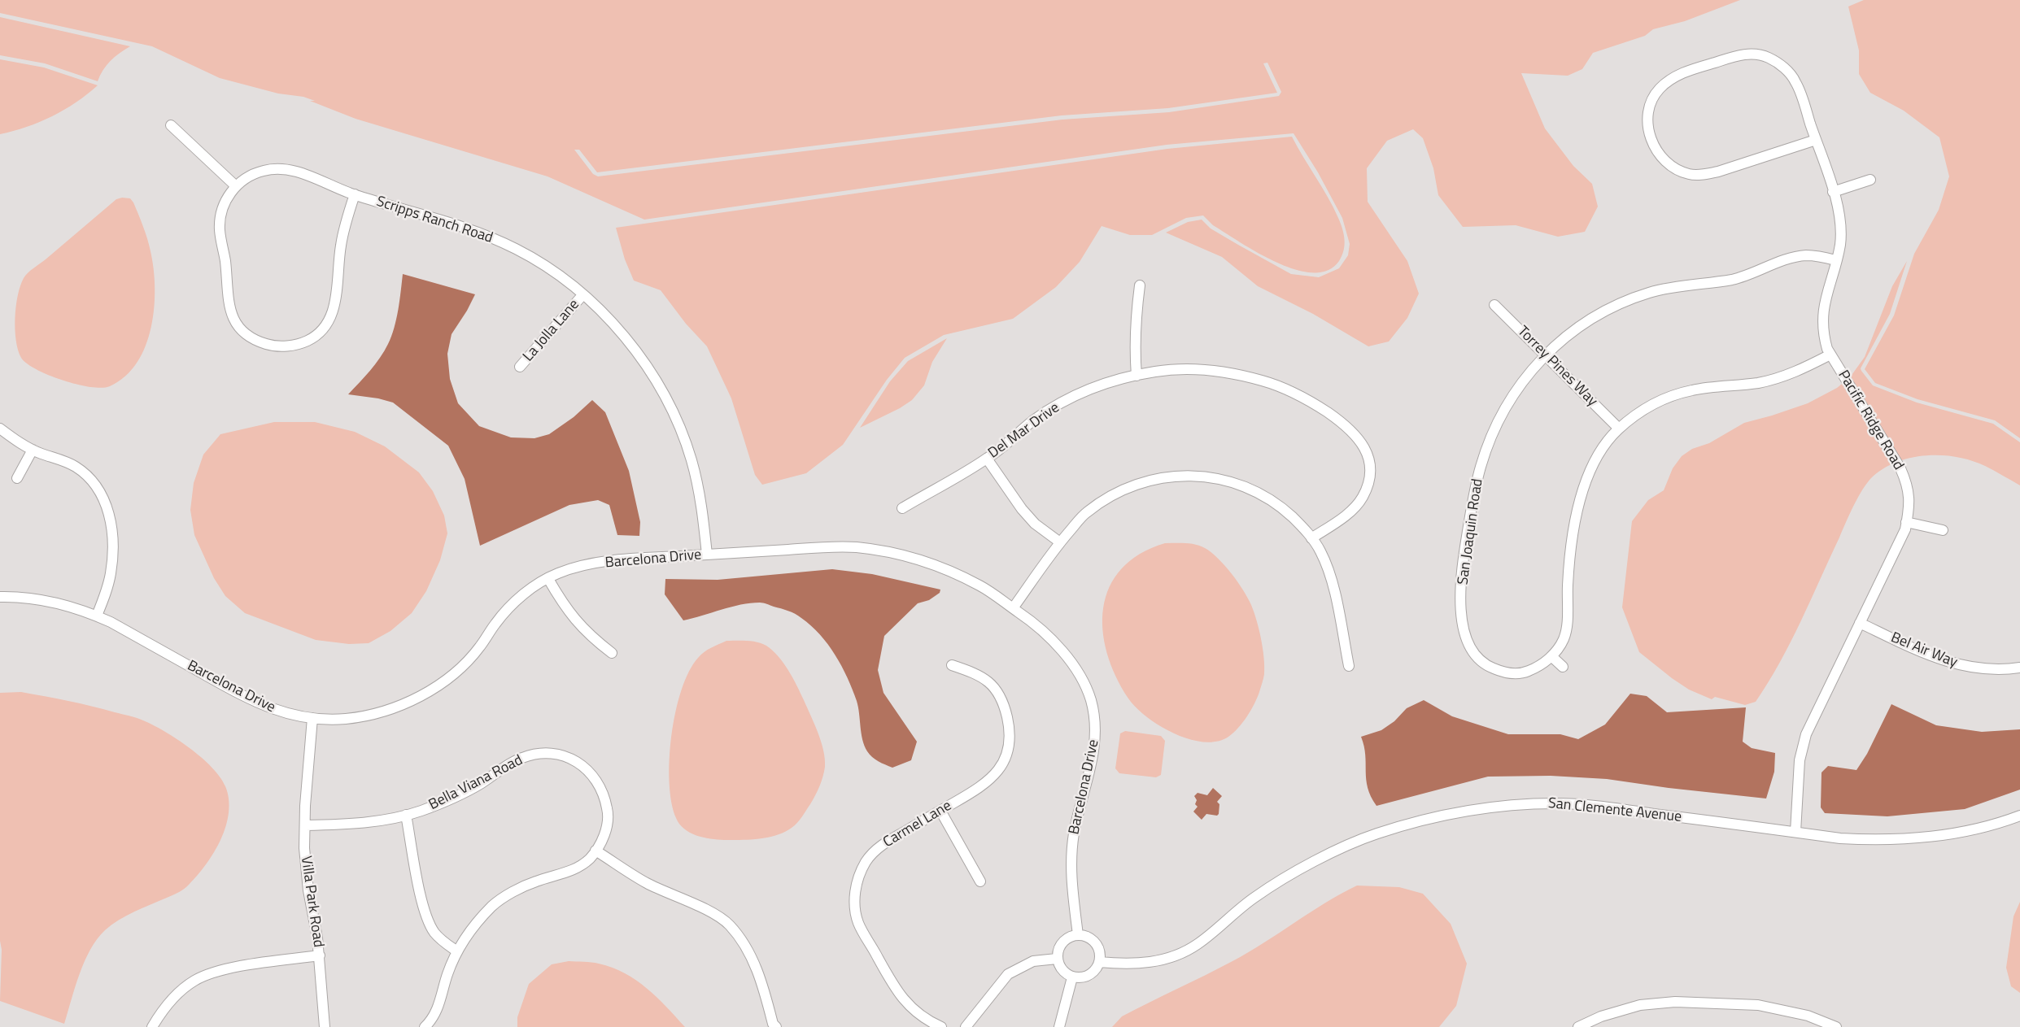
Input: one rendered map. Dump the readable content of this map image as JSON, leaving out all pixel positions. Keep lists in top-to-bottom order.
{
  "streets": {
    "street": [
      "Scripps Ranch Road",
      "La Jolla Lane",
      "Torrey Pines Way",
      "Pacific Ridge Road",
      "Del Mar Drive",
      "San Joaquin Road",
      "Barcelona Drive",
      "Bel Air Way",
      "Bella Viana Road",
      "San Clemente Avenue",
      "Carmel Lane",
      "Villa Park Road"
    ]
  },
  "crossings": [
    ["Scripps Ranch Road", "La Jolla Lane"],
    ["Scripps Ranch Road", "Barcelona Drive"],
    ["Torrey Pines Way", "San Joaquin Road"],
    ["Pacific Ridge Road", "San Joaquin Road"],
    ["Pacific Ridge Road", "Bel Air Way"],
    ["Pacific Ridge Road", "San Clemente Avenue"],
    ["Barcelona Drive", "San Clemente Avenue"],
    ["Barcelona Drive", "Villa Park Road"],
    ["Bella Viana Road", "Villa Park Road"]
  ]
}
